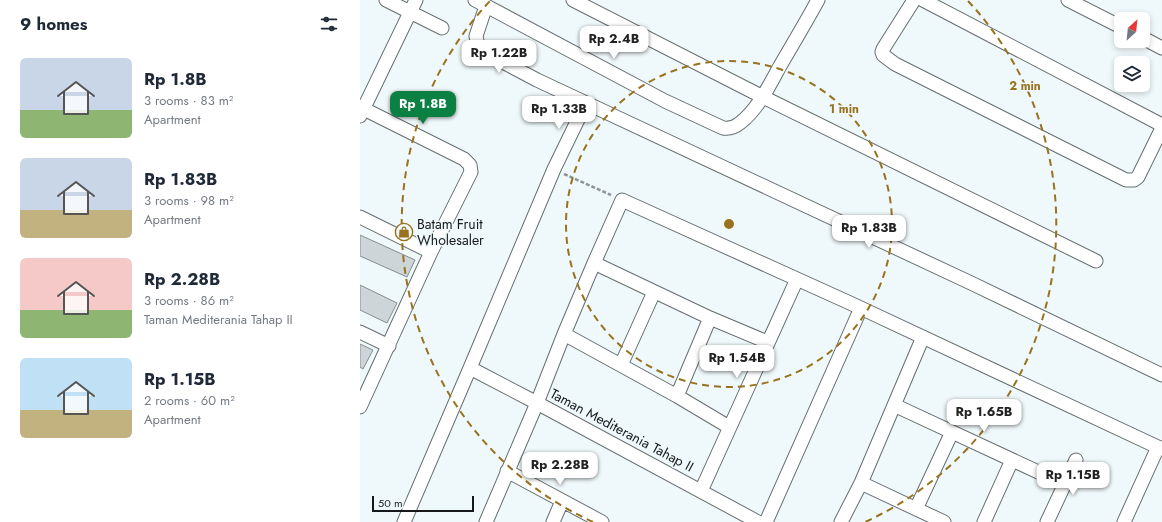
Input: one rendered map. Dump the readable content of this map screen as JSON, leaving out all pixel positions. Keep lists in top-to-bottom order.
{
  "streets": {
    "street": ["Taman Mediterania Tahap II"]
  },
  "places": {
    "shop": ["Batam Fruit Wholesaler"]
  },
  "scale_bar": "50 m",
  "north": "top right",
  "page": {
    "heading": "9 homes",
    "price": [
      "Rp 2.4B",
      "Rp 1.22B",
      "Rp 1.8B",
      "Rp 1.33B",
      "Rp 1.83B",
      "Rp 1.54B",
      "Rp 1.65B",
      "Rp 2.28B",
      "Rp 1.15B"
    ],
    "list": [
      {
        "name": "Rp 1.8B",
        "note": "3 rooms · 83 m² · Apartment"
      },
      {
        "name": "Rp 1.83B",
        "note": "3 rooms · 98 m² · Apartment"
      },
      {
        "name": "Rp 2.28B",
        "note": "3 rooms · 86 m² · Taman Mediterania Tahap II"
      },
      {
        "name": "Rp 1.15B",
        "note": "2 rooms · 60 m² · Apartment"
      }
    ],
    "scale": "50 m"
  },
  "rings": ["2 min", "1 min"]
}
